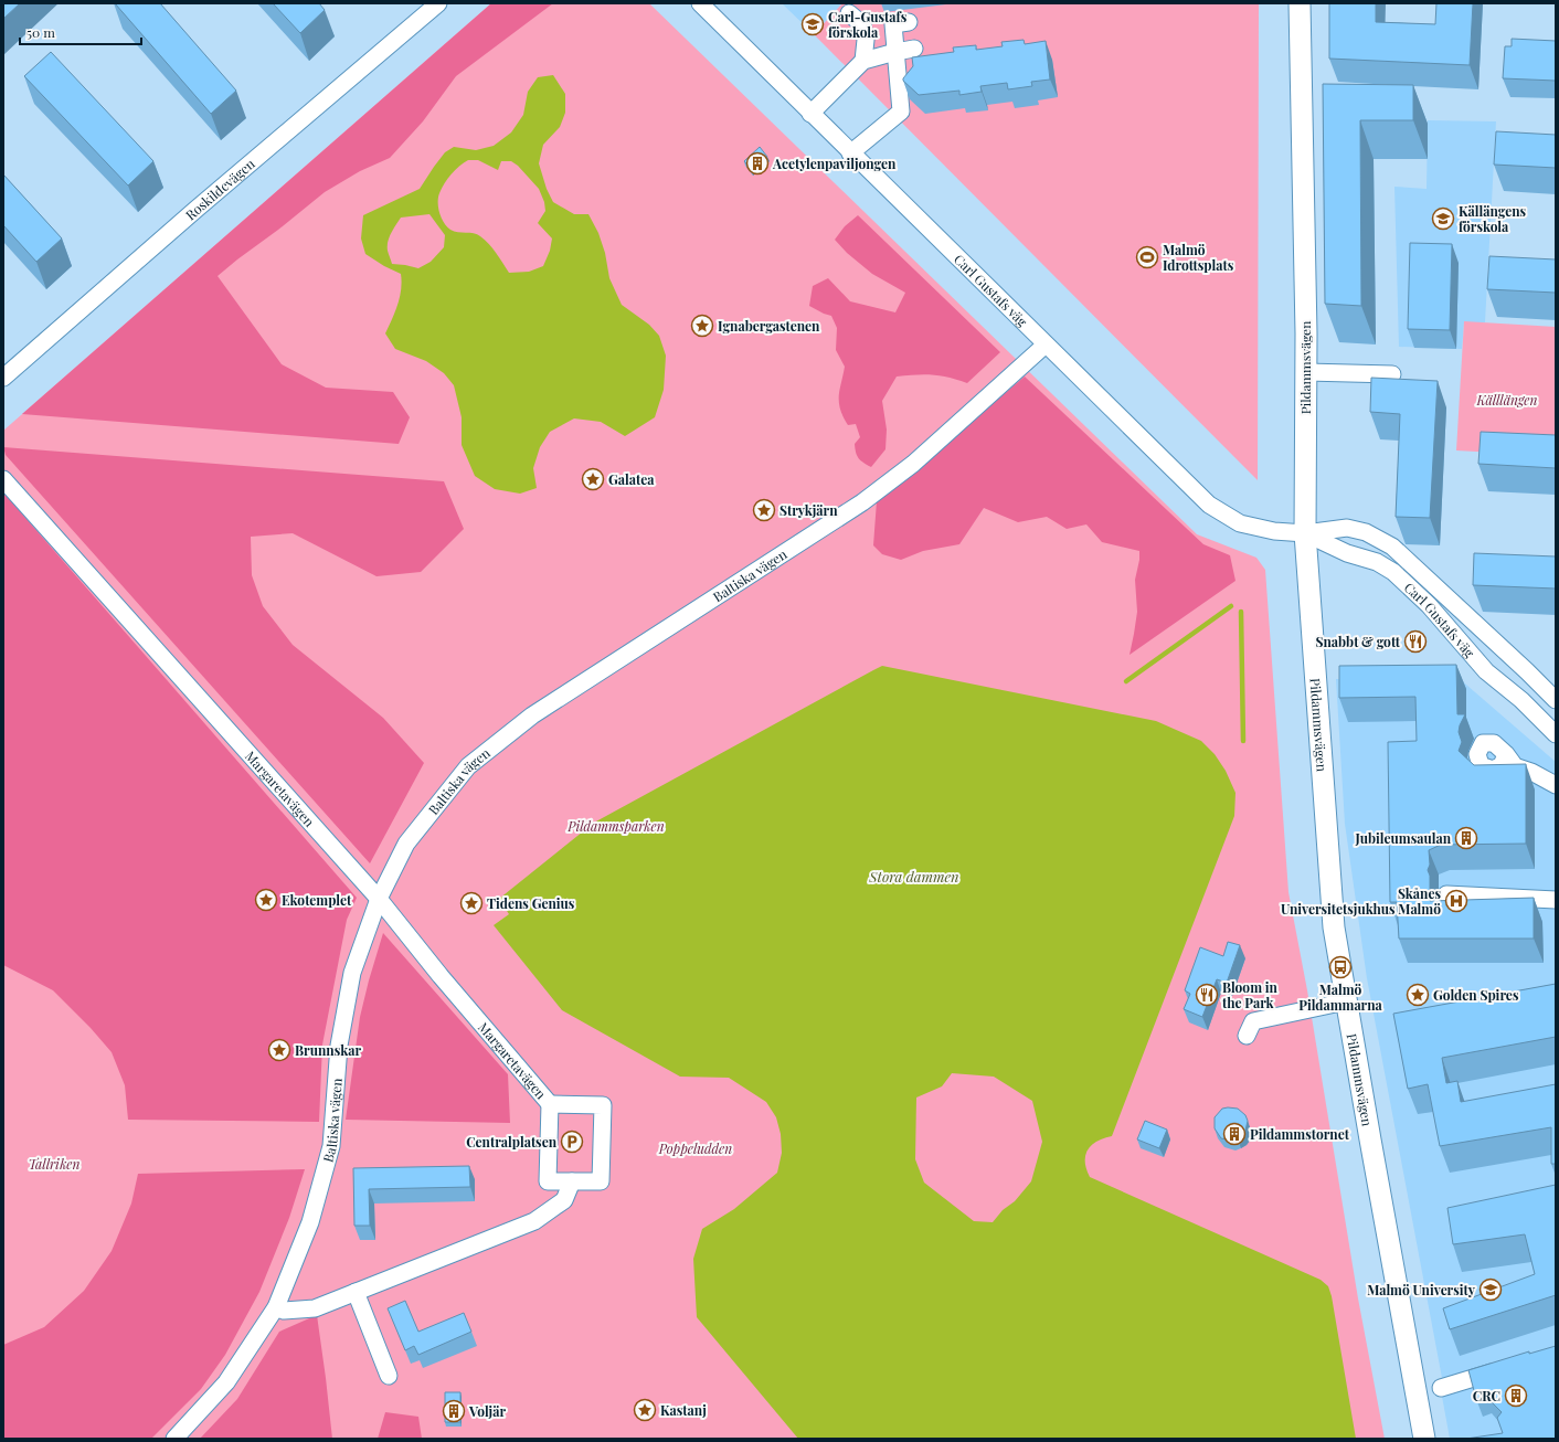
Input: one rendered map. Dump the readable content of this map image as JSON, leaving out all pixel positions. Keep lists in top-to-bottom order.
{
  "streets": {
    "main road": ["Pildammsvägen"],
    "street": [
      "Roskildevägen",
      "Carl Gustafs väg",
      "Baltiska vägen",
      "Margaretavägen"
    ]
  },
  "crossings": [
    ["Carl Gustafs väg", "Pildammsvägen"],
    ["Carl Gustafs väg", "Baltiska vägen"],
    ["Baltiska vägen", "Margaretavägen"]
  ],
  "water": ["Stora dammen"],
  "parks": [
    "Källlängen",
    "Pildammsparken",
    "Poppeludden",
    "Tallriken"
  ],
  "places": {
    "school or university": ["Carl-Gustafs förskola", "Källängens förskola", "Malmö University"],
    "building": [
      "Acetylenpaviljongen",
      "Jubileumsaulan",
      "Pildammstornet",
      "CRC",
      "Voljär"
    ],
    "sports": ["Malmö Idrottsplats"],
    "place": [
      "Ignabergastenen",
      "Galatea",
      "Strykjärn",
      "Ekotemplet",
      "Tidens Genius",
      "Golden Spires",
      "Brunnskar",
      "Kastanj"
    ],
    "restaurant": ["Snabbt & gott", "Bloom in the Park"],
    "hospital": ["Skånes Universitetsjukhus Malmö"],
    "bus stop": ["Malmö Pildammarna"],
    "parking": ["Centralplatsen"]
  },
  "scale_bar": "50 m"
}
